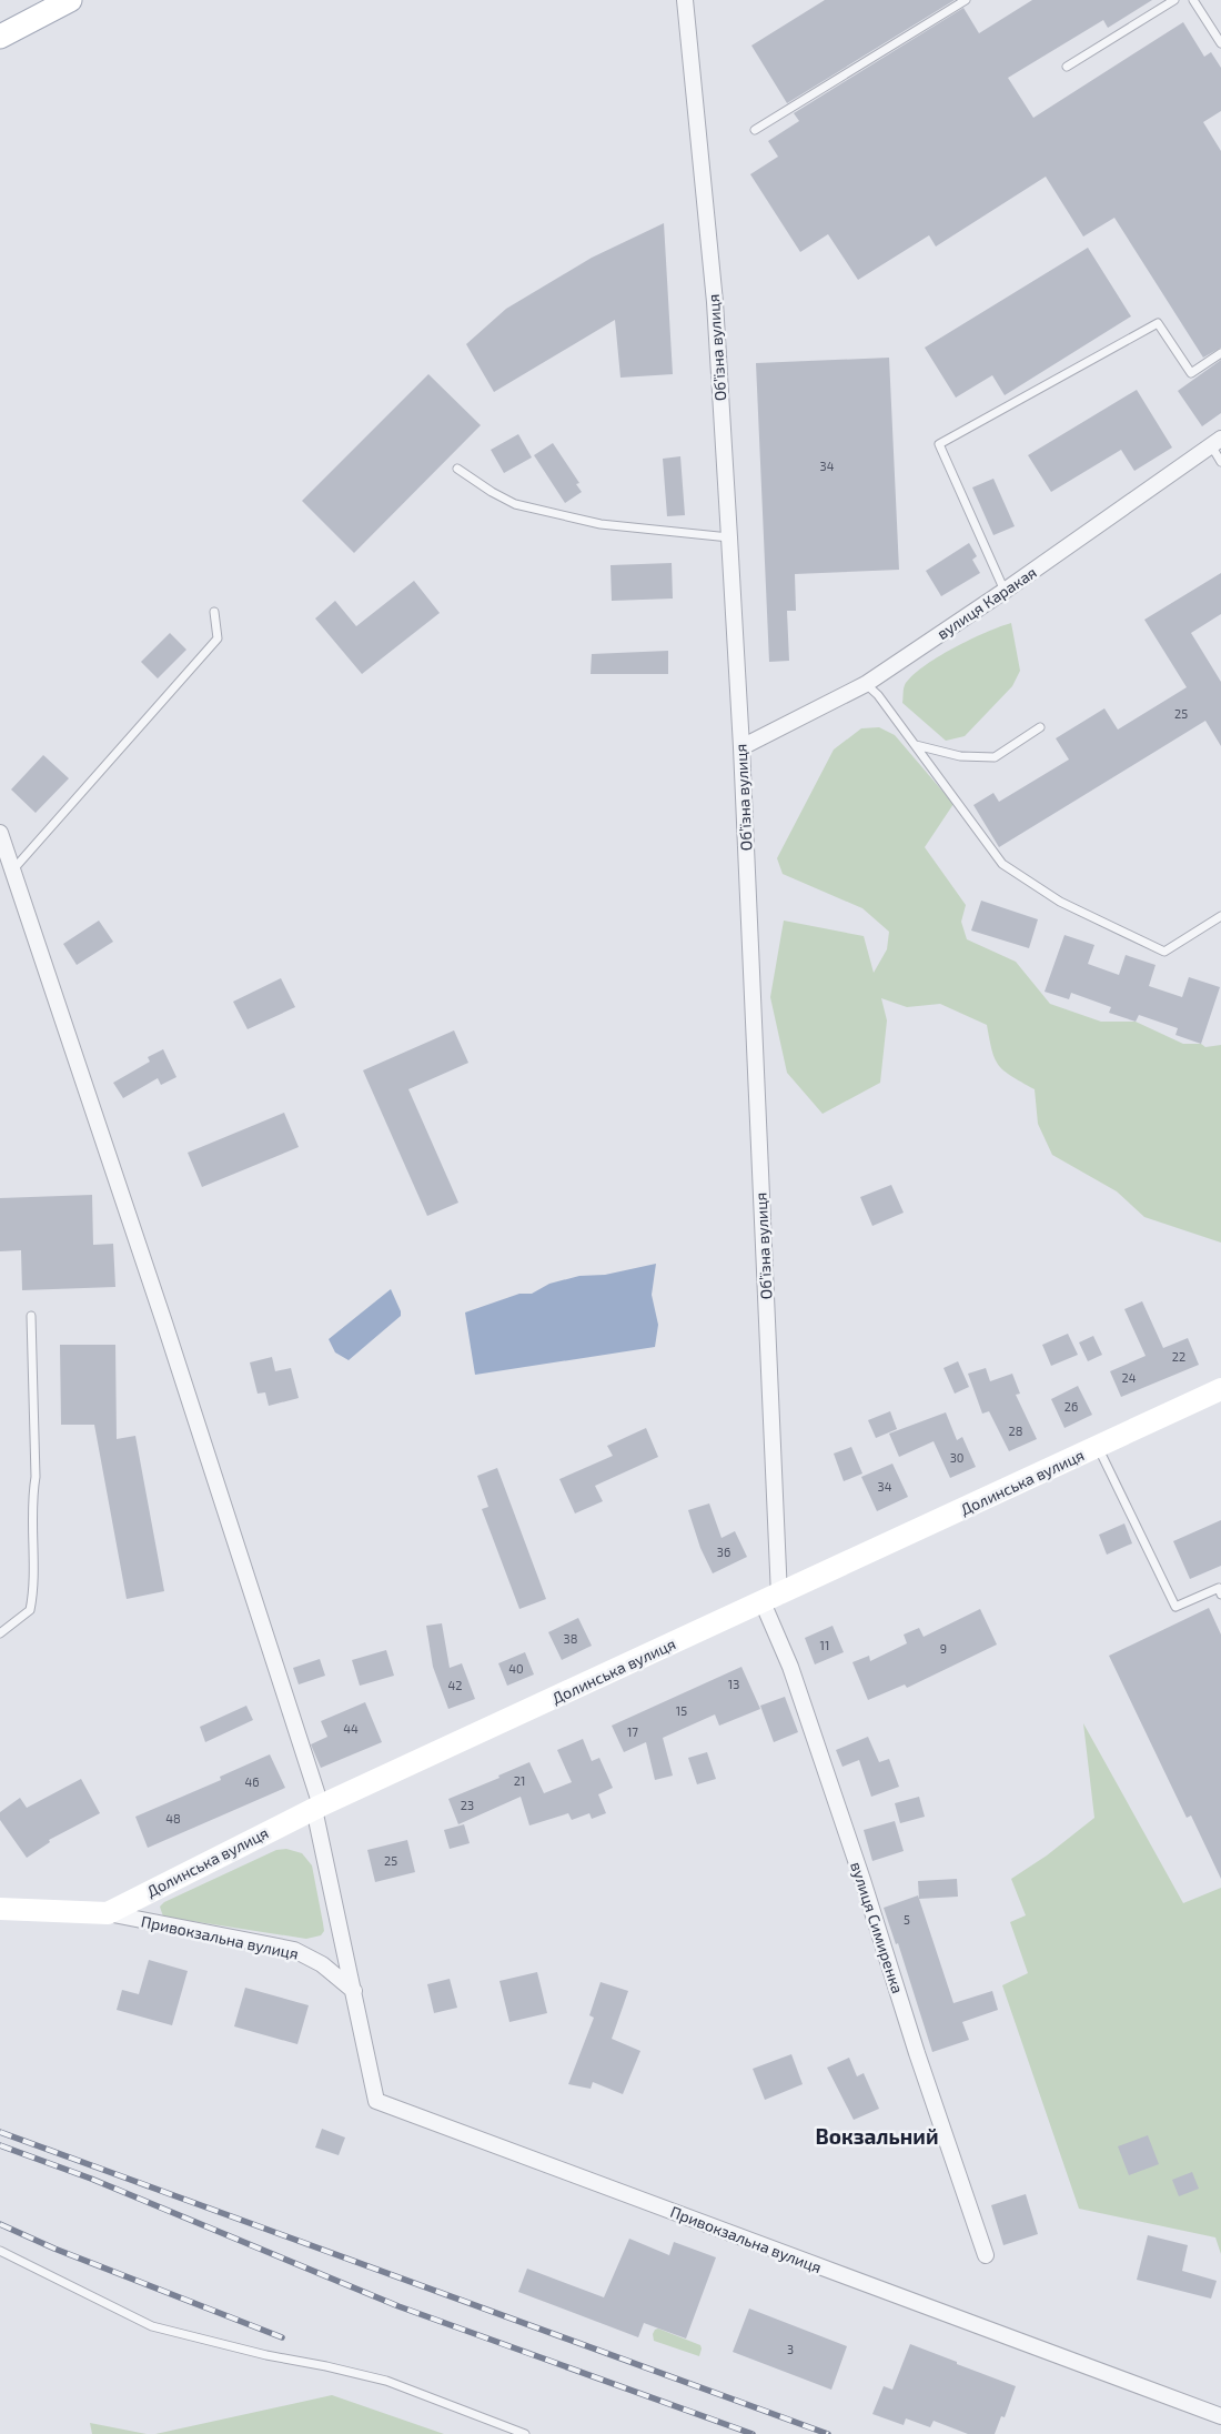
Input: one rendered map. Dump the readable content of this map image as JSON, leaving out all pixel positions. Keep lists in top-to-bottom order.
{
  "streets": {
    "main road": ["Долинська вулиця"],
    "street": [
      "Обʼїзна вулиця",
      "вулиця Каракая",
      "вулиця Симиренка",
      "Привокзальна вулиця"
    ]
  },
  "crossings": [
    ["Обʼїзна вулиця", "вулиця Каракая"],
    ["Обʼїзна вулиця", "Долинська вулиця"],
    ["Обʼїзна вулиця", "вулиця Симиренка"],
    ["Долинська вулиця", "вулиця Симиренка"],
    ["Долинська вулиця", "Привокзальна вулиця"]
  ],
  "districts": ["Вокзальний"],
  "house_numbers": [
    "34",
    "25",
    "22",
    "24",
    "26",
    "28",
    "30",
    "34",
    "36",
    "38",
    "11",
    "9",
    "40",
    "13",
    "42",
    "15",
    "44",
    "17",
    "21",
    "46",
    "23",
    "48",
    "25",
    "5",
    "3"
  ]
}
